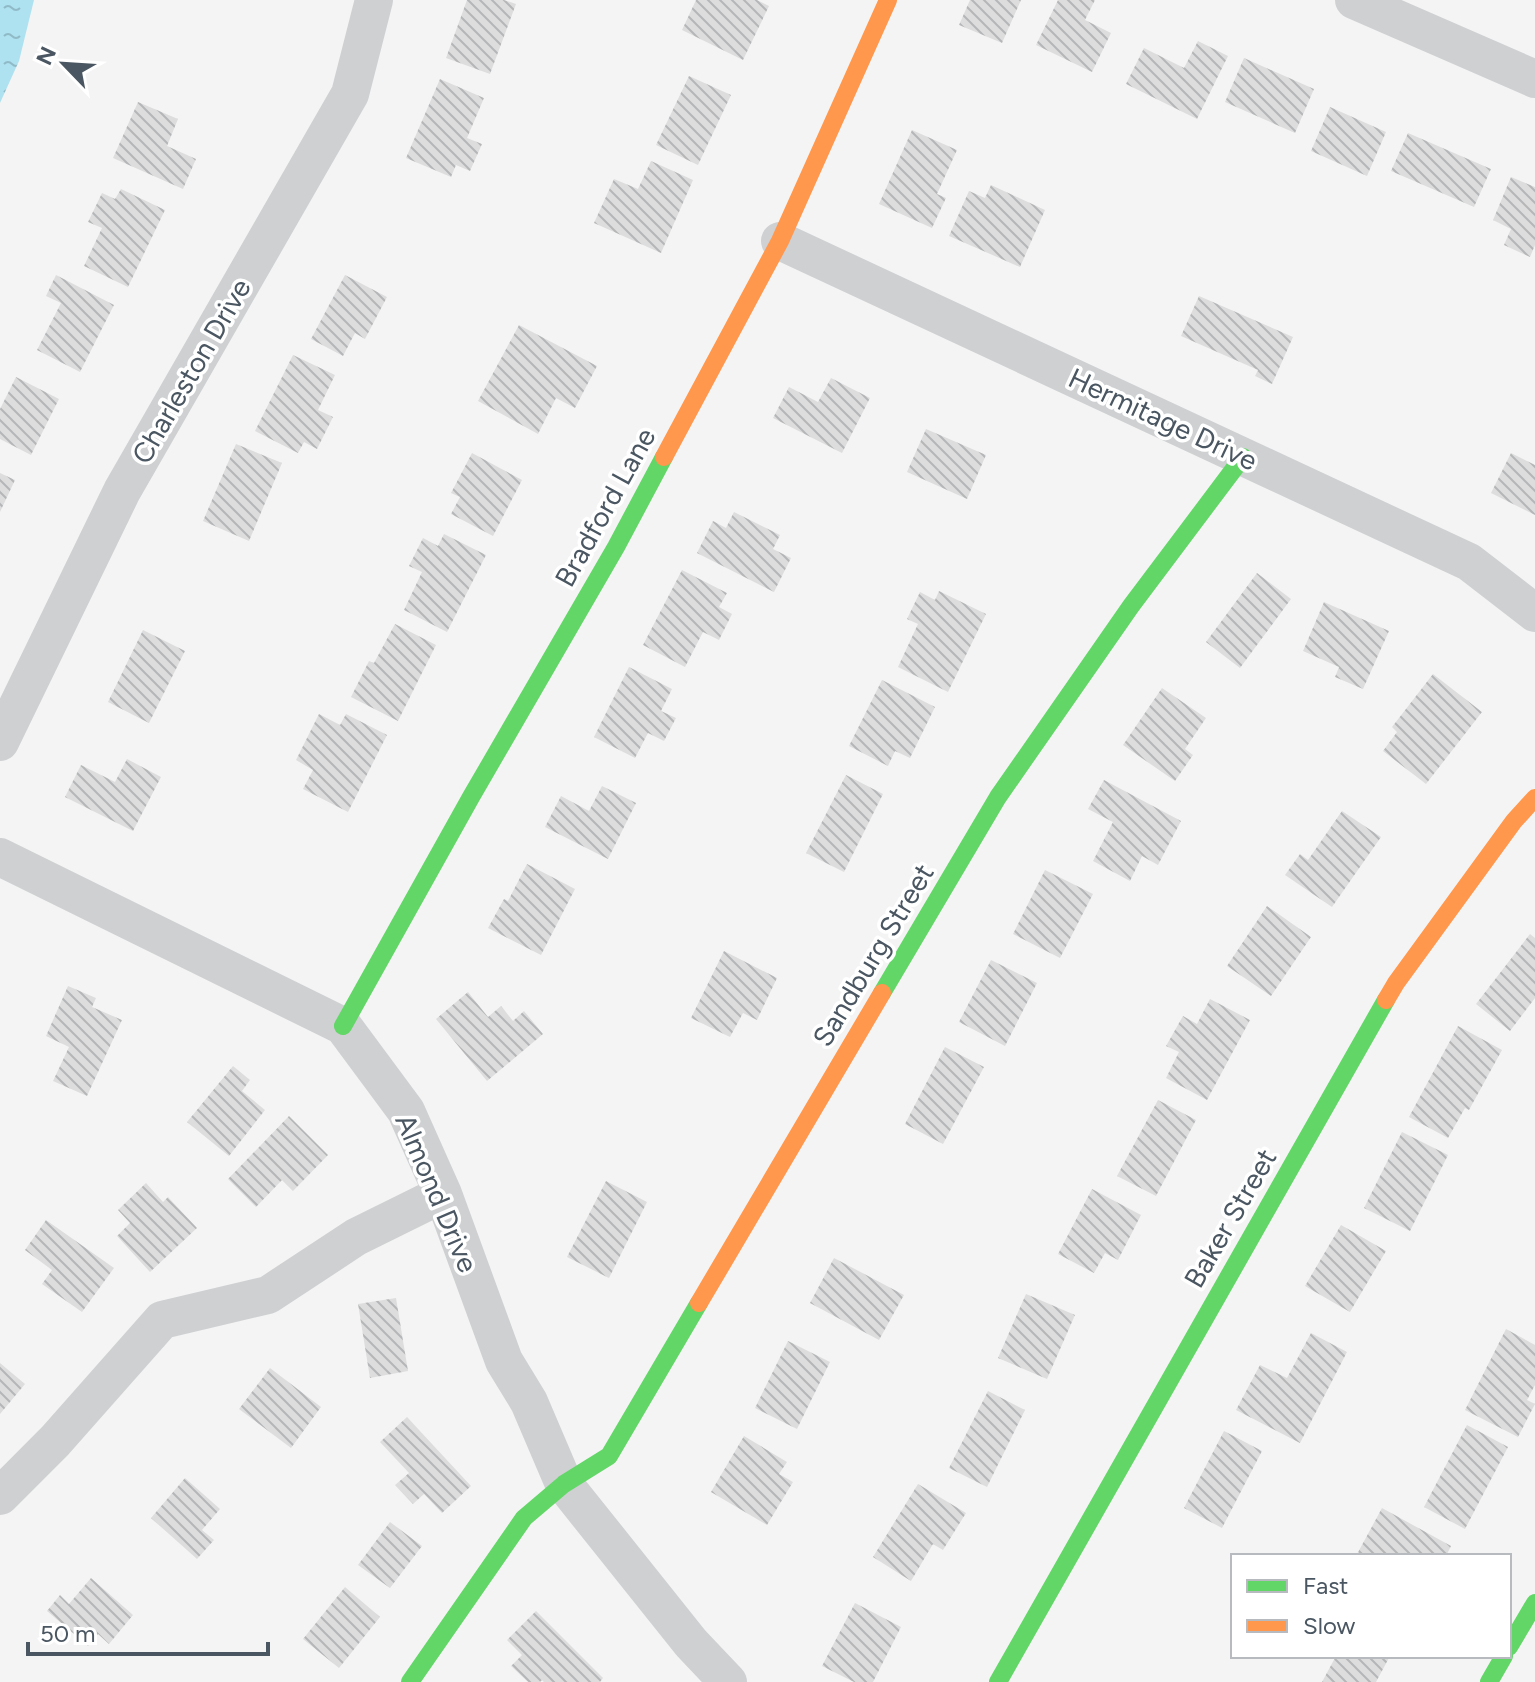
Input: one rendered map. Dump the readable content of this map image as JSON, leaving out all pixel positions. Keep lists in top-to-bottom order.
{
  "streets": {
    "street": [
      "Charleston Drive",
      "Hermitage Drive",
      "Bradford Lane",
      "Sandburg Street",
      "Almond Drive",
      "Baker Street"
    ]
  },
  "crossings": [
    ["Hermitage Drive", "Bradford Lane"],
    ["Hermitage Drive", "Sandburg Street"],
    ["Bradford Lane", "Almond Drive"],
    ["Sandburg Street", "Almond Drive"]
  ],
  "legend": ["Fast", "Slow"],
  "scale_bar": "50 m",
  "north": "top left"
}
